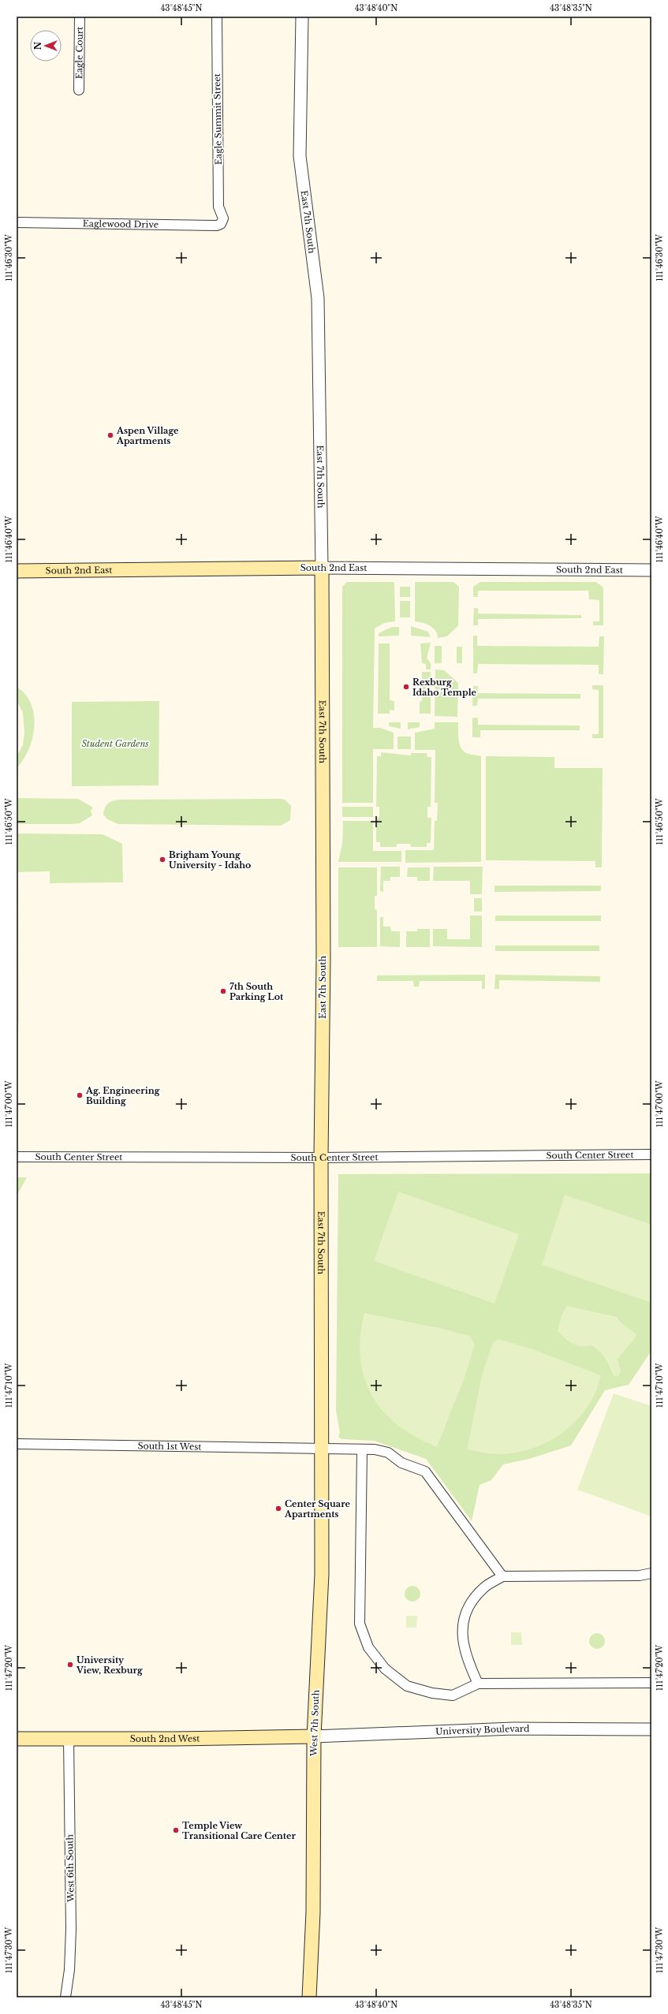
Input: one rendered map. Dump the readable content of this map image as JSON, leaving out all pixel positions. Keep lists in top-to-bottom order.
{
  "streets": {
    "main road": [
      "East 7th South",
      "South 2nd East",
      "West 7th South",
      "South 2nd West"
    ],
    "street": [
      "Eagle Court",
      "Eagle Summit Street",
      "Eaglewood Drive",
      "South Center Street",
      "South 1st West",
      "University Boulevard",
      "West 6th South"
    ]
  },
  "crossings": [
    ["Eagle Summit Street", "Eaglewood Drive"],
    ["East 7th South", "South 2nd East"],
    ["East 7th South", "South Center Street"],
    ["East 7th South", "South 1st West"],
    ["East 7th South", "West 7th South"],
    ["South 1st West", "West 7th South"],
    ["West 7th South", "University Boulevard"],
    ["West 7th South", "South 2nd West"],
    ["University Boulevard", "South 2nd West"],
    ["South 2nd West", "West 6th South"]
  ],
  "parks": ["Student Gardens"],
  "places": [
    "Aspen Village Apartments",
    "Rexburg Idaho Temple",
    "Brigham Young University - Idaho",
    "7th South Parking Lot",
    "Ag. Engineering Building",
    "Center Square Apartments",
    "University View, Rexburg",
    "Temple View Transitional Care Center"
  ],
  "north": "left",
  "coordinates": [
    "43°48'45\"N",
    "43°48'40\"N",
    "43°48'35\"N",
    "111°46'30\"W",
    "111°46'40\"W",
    "111°46'50\"W",
    "111°47'00\"W",
    "111°47'10\"W",
    "111°47'20\"W",
    "111°47'30\"W"
  ]
}
